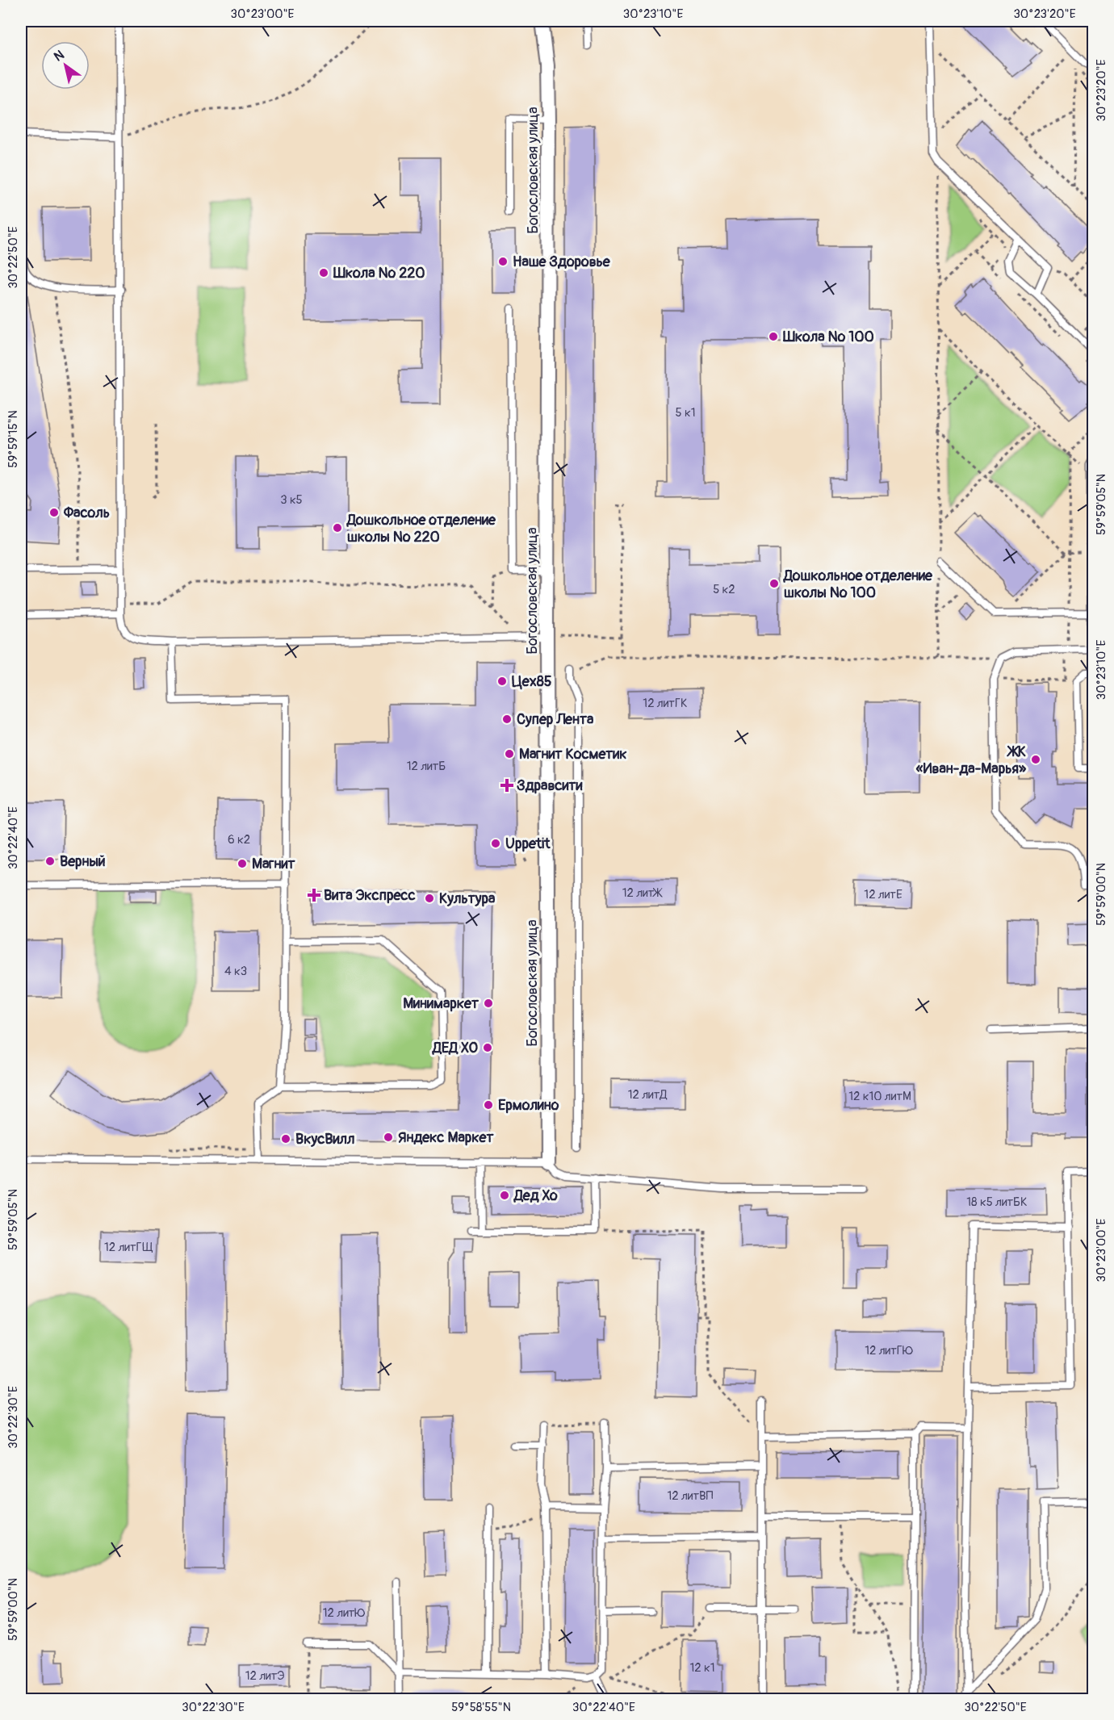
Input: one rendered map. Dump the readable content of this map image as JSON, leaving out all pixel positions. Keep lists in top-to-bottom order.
{
  "streets": {
    "street": ["Богословская улица"]
  },
  "places": {
    "other": [
      "Наше Здоровье",
      "Школа № 220",
      "Школа № 100",
      "Фасоль",
      "Дошкольное отделение школы № 220",
      "Дошкольное отделение школы № 100",
      "Цех85",
      "Супер Лента",
      "Магнит Косметик",
      "ЖК «Иван-да-Марья»",
      "Uppetit",
      "Верный",
      "Магнит",
      "Культура",
      "Минимаркет",
      "ДЕД ХО",
      "Ермолино",
      "Яндекс Маркет",
      "ВкусВилл",
      "Дед Хо"
    ],
    "health": ["Здравсити", "Вита Экспресс"]
  },
  "house_numbers": [
    "5 к1",
    "3 к5",
    "5 к2",
    "12 литГК",
    "12 литБ",
    "6 к2",
    "12 литЖ",
    "12 литЕ",
    "4 к3",
    "12 литД",
    "12 к10 литМ",
    "18 к5 литБК",
    "12 литГЩ",
    "12 литГЮ",
    "12 литВП",
    "12 литЮ",
    "12 к1",
    "12 литЭ"
  ],
  "north": "top left",
  "coordinates": [
    "30°23'00\"E",
    "30°23'10\"E",
    "30°23'20\"E",
    "30°22'50\"E",
    "59°59'15\"N",
    "59°59'05\"N",
    "30°22'40\"E",
    "59°59'00\"N",
    "30°22'30\"E",
    "59°58'55\"N"
  ]
}
